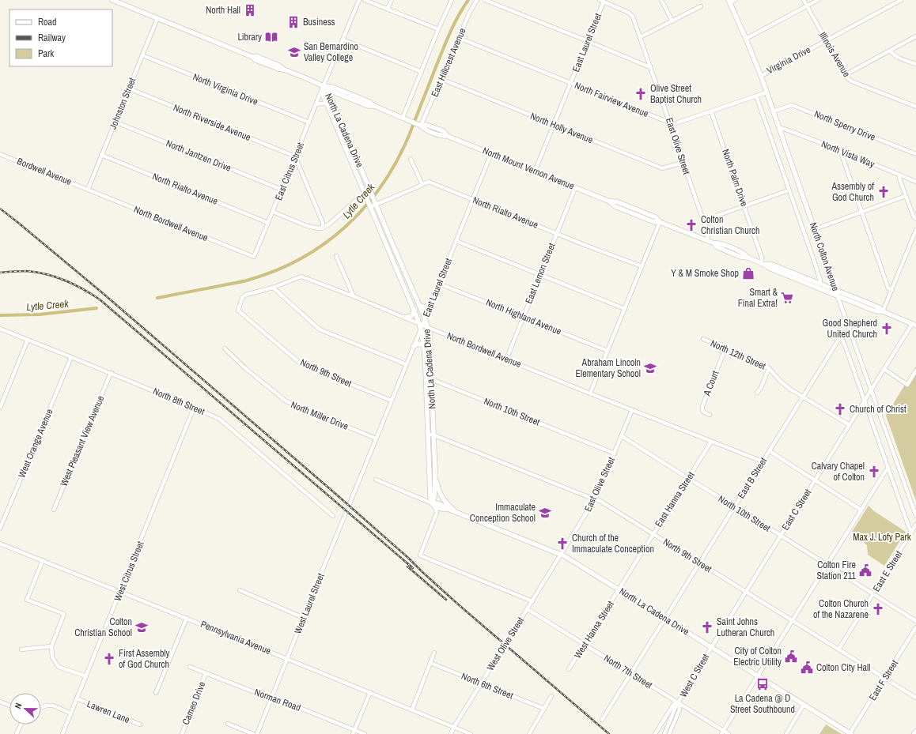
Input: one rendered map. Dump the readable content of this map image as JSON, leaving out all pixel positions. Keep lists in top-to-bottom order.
{
  "streets": {
    "main road": ["North La Cadena Drive", "North Mount Vernon Avenue", "North Colton Avenue"],
    "street": [
      "East Laurel Street",
      "Illinois Avenue",
      "Virginia Drive",
      "East Hillcrest Avenue",
      "North Virginia Drive",
      "North Fairview Avenue",
      "Johnston Street",
      "North Riverside Avenue",
      "North Sperry Drive",
      "North Holly Avenue",
      "East Olive Street",
      "North Vista Way",
      "North Jantzen Drive",
      "Bordwell Avenue",
      "East Citrus Street",
      "North Palm Drive",
      "North Rialto Avenue",
      "North Bordwell Avenue",
      "East Lemon Street",
      "North Highland Avenue",
      "North 12th Street",
      "North 9th Street",
      "A Court",
      "North 8th Street",
      "North 10th Street",
      "North Miller Drive",
      "West Pleasant View Avenue",
      "West Orange Avenue",
      "East B Street",
      "East Hanna Street",
      "East C Street",
      "West Citrus Street",
      "East E Street",
      "West Laurel Street",
      "West Hanna Street",
      "Pennsylvania Avenue",
      "West Olive Street",
      "North 7th Street",
      "West C Street",
      "East F Street",
      "North 6th Street",
      "Norman Road",
      "Cameo Drive",
      "Lawren Lane"
    ]
  },
  "crossings": [
    ["East Laurel Street", "North Fairview Avenue"],
    ["East Laurel Street", "North Holly Avenue"],
    ["East Laurel Street", "North La Cadena Drive"],
    ["East Laurel Street", "East Olive Street"],
    ["East Laurel Street", "North Mount Vernon Avenue"],
    ["East Laurel Street", "North Rialto Avenue"],
    ["East Laurel Street", "North Bordwell Avenue"],
    ["East Laurel Street", "North Highland Avenue"],
    ["East Laurel Street", "North 9th Street"],
    ["East Laurel Street", "North Miller Drive"],
    ["East Laurel Street", "West Laurel Street"],
    ["Illinois Avenue", "Virginia Drive"],
    ["Virginia Drive", "North Colton Avenue"],
    ["East Hillcrest Avenue", "North Fairview Avenue"],
    ["East Hillcrest Avenue", "North Holly Avenue"],
    ["East Hillcrest Avenue", "North Mount Vernon Avenue"],
    ["North Virginia Drive", "Johnston Street"],
    ["North Virginia Drive", "East Citrus Street"],
    ["North Fairview Avenue", "East Olive Street"],
    ["North Fairview Avenue", "North Palm Drive"],
    ["North Fairview Avenue", "North Colton Avenue"],
    ["Johnston Street", "North Riverside Avenue"],
    ["Johnston Street", "North Jantzen Drive"],
    ["Johnston Street", "North Mount Vernon Avenue"],
    ["Johnston Street", "Bordwell Avenue"],
    ["Johnston Street", "North Rialto Avenue"],
    ["Johnston Street", "North Bordwell Avenue"],
    ["North Riverside Avenue", "East Citrus Street"],
    ["North Sperry Drive", "North Colton Avenue"],
    ["North Holly Avenue", "East Olive Street"],
    ["North La Cadena Drive", "East Olive Street"],
    ["North La Cadena Drive", "North Mount Vernon Avenue"],
    ["North La Cadena Drive", "East Citrus Street"],
    ["North La Cadena Drive", "North Rialto Avenue"],
    ["North La Cadena Drive", "North Bordwell Avenue"],
    ["North La Cadena Drive", "North 9th Street"],
    ["North La Cadena Drive", "North 10th Street"],
    ["North La Cadena Drive", "East B Street"],
    ["North La Cadena Drive", "East Hanna Street"],
    ["North La Cadena Drive", "East C Street"],
    ["North La Cadena Drive", "West Hanna Street"],
    ["North La Cadena Drive", "West Olive Street"],
    ["North La Cadena Drive", "West C Street"],
    ["North La Cadena Drive", "East F Street"],
    ["East Olive Street", "North Mount Vernon Avenue"],
    ["East Olive Street", "North Bordwell Avenue"],
    ["East Olive Street", "North 9th Street"],
    ["East Olive Street", "North 10th Street"],
    ["East Olive Street", "West Olive Street"],
    ["North Vista Way", "North Colton Avenue"],
    ["North Jantzen Drive", "East Citrus Street"],
    ["North Mount Vernon Avenue", "East Citrus Street"],
    ["North Mount Vernon Avenue", "North Palm Drive"],
    ["North Mount Vernon Avenue", "North Colton Avenue"],
    ["North Mount Vernon Avenue", "East Lemon Street"],
    ["North Mount Vernon Avenue", "East C Street"],
    ["Bordwell Avenue", "North Bordwell Avenue"],
    ["East Citrus Street", "North Rialto Avenue"],
    ["East Citrus Street", "North Bordwell Avenue"],
    ["North Rialto Avenue", "East Lemon Street"],
    ["North Bordwell Avenue", "East Lemon Street"],
    ["North Bordwell Avenue", "North 9th Street"],
    ["North Bordwell Avenue", "East B Street"],
    ["North Bordwell Avenue", "East Hanna Street"],
    ["North Colton Avenue", "East C Street"],
    ["East Lemon Street", "North Highland Avenue"],
    ["North 12th Street", "A Court"],
    ["North 12th Street", "East B Street"],
    ["North 12th Street", "East C Street"],
    ["North 9th Street", "East B Street"],
    ["North 9th Street", "East Hanna Street"],
    ["North 9th Street", "East C Street"],
    ["North 9th Street", "East E Street"],
    ["North 9th Street", "East F Street"],
    ["North 8th Street", "West Pleasant View Avenue"],
    ["North 8th Street", "West Orange Avenue"],
    ["North 8th Street", "West Citrus Street"],
    ["North 10th Street", "East B Street"],
    ["North 10th Street", "East Hanna Street"],
    ["North 10th Street", "East C Street"],
    ["North 10th Street", "East E Street"],
    ["East B Street", "East C Street"],
    ["East B Street", "North 7th Street"],
    ["East Hanna Street", "West Hanna Street"],
    ["East C Street", "West C Street"],
    ["West Citrus Street", "Pennsylvania Avenue"],
    ["West Citrus Street", "Lawren Lane"],
    ["West Laurel Street", "Pennsylvania Avenue"],
    ["West Laurel Street", "Norman Road"],
    ["West Hanna Street", "North 7th Street"],
    ["Pennsylvania Avenue", "West Olive Street"],
    ["West Olive Street", "North 7th Street"],
    ["West Olive Street", "North 6th Street"],
    ["North 7th Street", "West C Street"],
    ["Norman Road", "Cameo Drive"]
  ],
  "water": ["Lytle Creek"],
  "parks": ["Max J. Lofy Park"],
  "places": {
    "building": ["North Hall", "Business"],
    "library": ["Library"],
    "school or university": [
      "San Bernardino Valley College",
      "Abraham Lincoln Elementary School",
      "Immaculate Conception School",
      "Colton Christian School"
    ],
    "church": [
      "Olive Street Baptist Church",
      "Assembly of God Church",
      "Colton Christian Church",
      "Good Shepherd United Church",
      "Church of Christ",
      "Calvary Chapel of Colton",
      "Church of the Immaculate Conception",
      "Colton Church of the Nazarene",
      "Saint Johns Lutheran Church",
      "First Assembly of God Church"
    ],
    "shop": ["Y & M Smoke Shop"],
    "supermarket": ["Smart & Final Extra!"],
    "public building": ["Colton Fire Station 211", "City of Colton Electric Utility", "Colton City Hall"],
    "bus stop": ["La Cadena @ D Street Southbound"]
  },
  "legend": ["Road", "Railway", "Park"],
  "north": "left"
}
